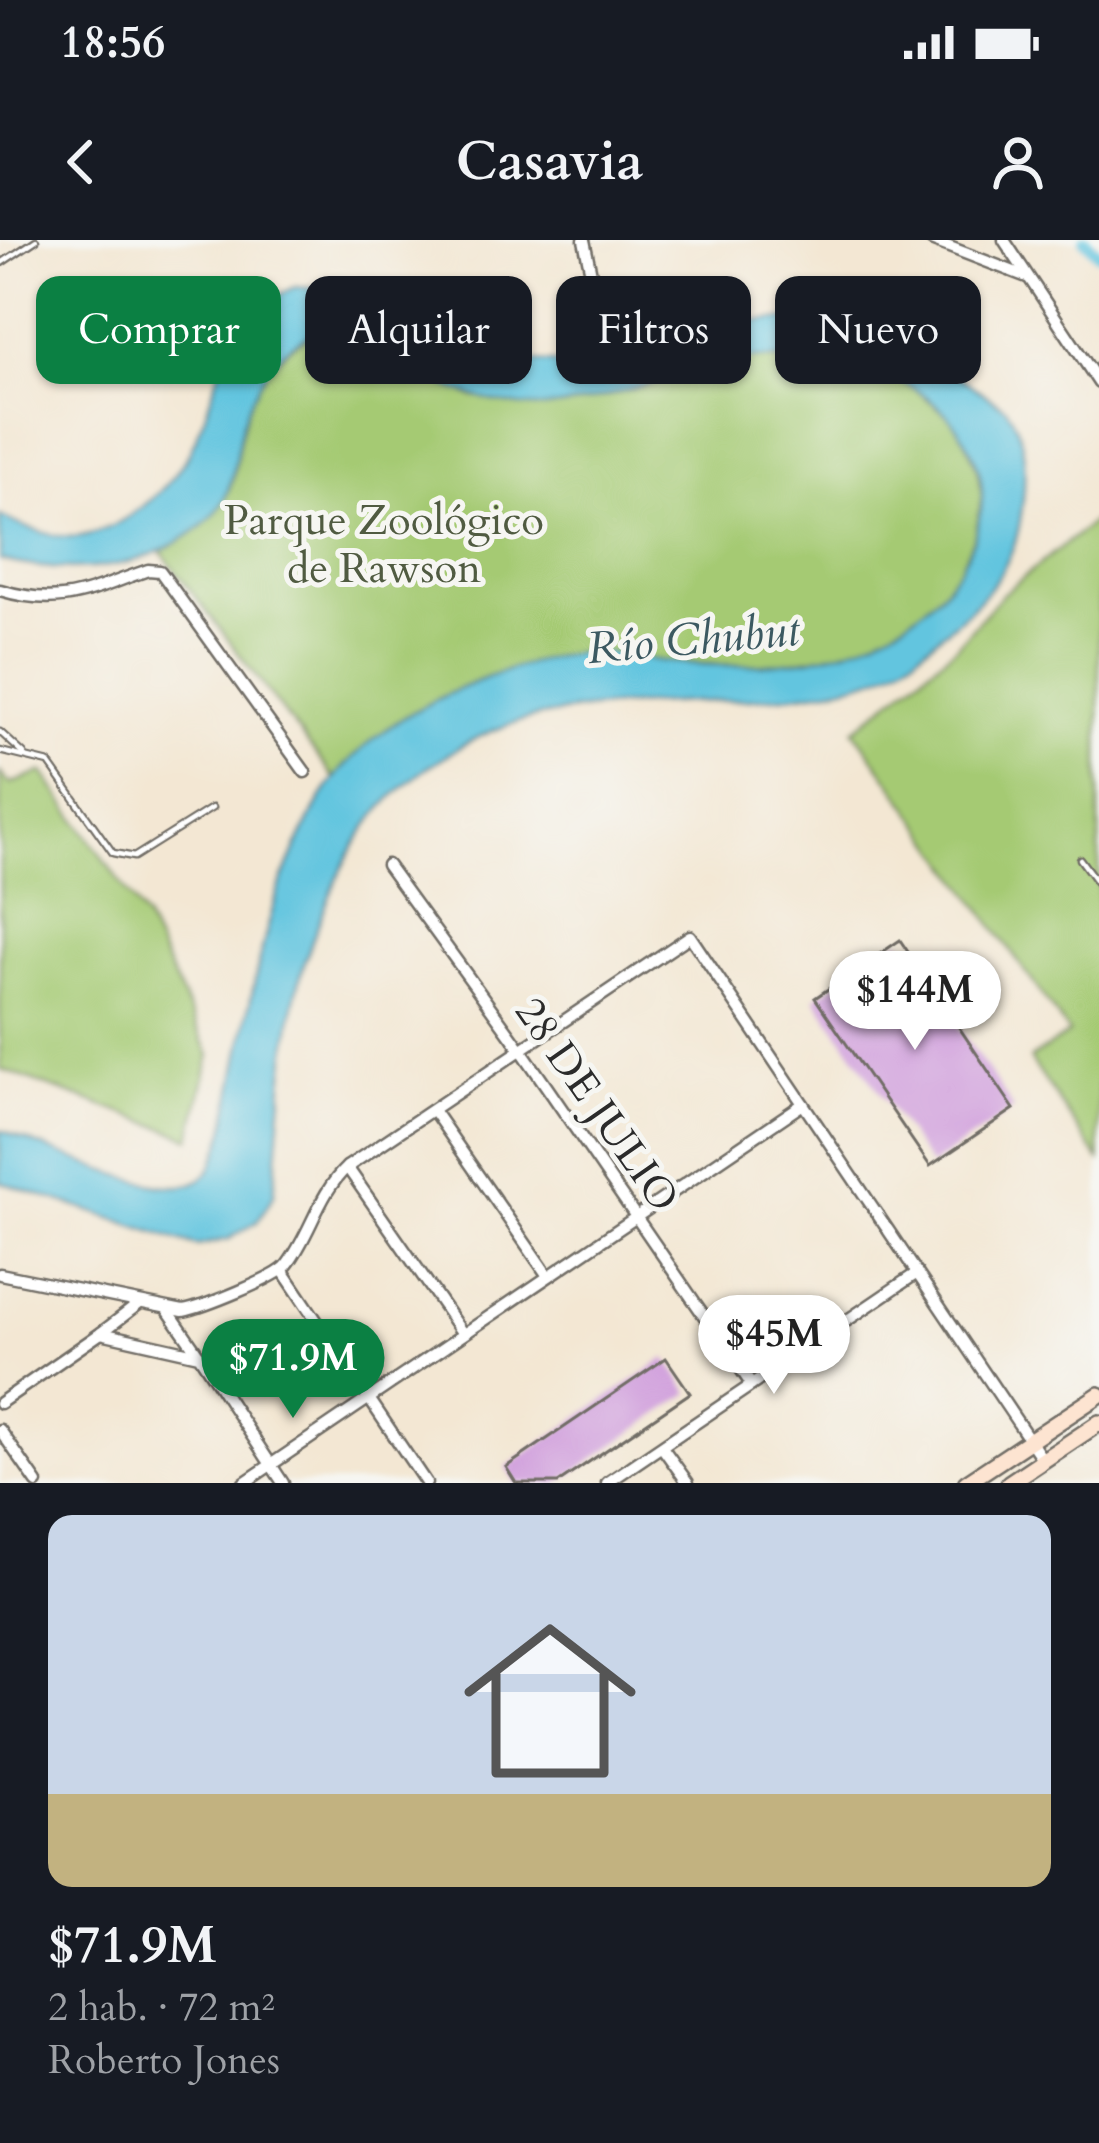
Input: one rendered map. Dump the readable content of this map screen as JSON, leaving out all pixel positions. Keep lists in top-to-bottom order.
{
  "streets": {
    "street": ["28 DE JULIO"]
  },
  "water": ["Río Chubut"],
  "parks": ["Parque Zoológico de Rawson"],
  "page": {
    "status": "18:56",
    "header": "Casavia",
    "chip": [
      "Comprar",
      "Alquilar",
      "Filtros",
      "Nuevo"
    ],
    "price": ["$144M", "$45M", "$71.9M"],
    "list": [
      {
        "name": "$71.9M",
        "note": "2 hab. · 72 m² · Roberto Jones"
      }
    ]
  }
}
